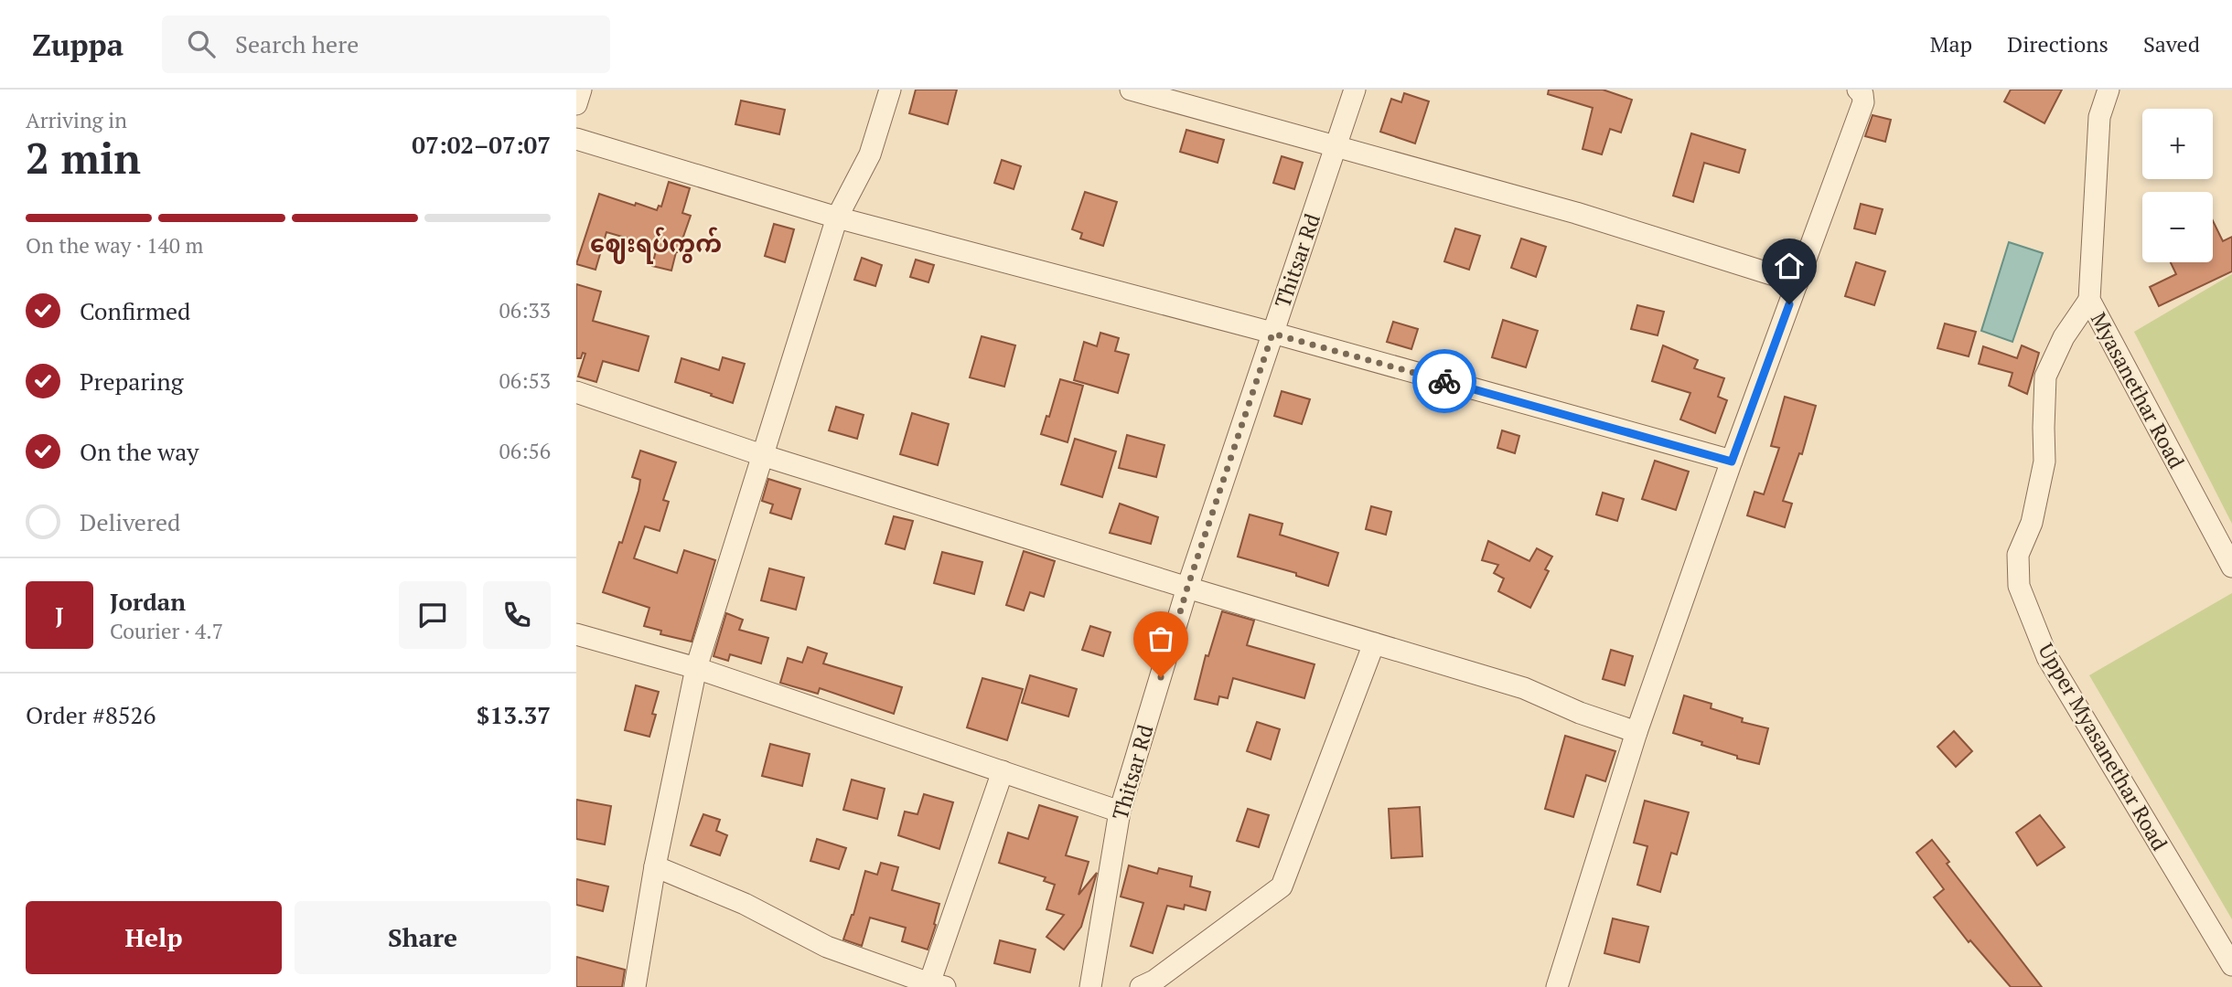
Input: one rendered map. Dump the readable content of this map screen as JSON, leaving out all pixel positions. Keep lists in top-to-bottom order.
{
  "streets": {
    "street": ["Thitsar Rd", "Myasanethar Road", "Upper Myasanethar Road"]
  },
  "crossings": [
    ["Myasanethar Road", "Upper Myasanethar Road"]
  ],
  "districts": ["ဈေးရပ်ကွက်"],
  "page": {
    "header": "Zuppa",
    "search": "Search here",
    "nav": ["Map", "Directions", "Saved"],
    "heading": ["2 min", "Arriving in", "07:02–07:07"],
    "panel": [
      "Jordan",
      "Courier · 4.7",
      "Order #8526",
      "$13.37"
    ],
    "map_buttons": ["+", "−"],
    "bar": "On the way · 140 m",
    "list": [
      ["Confirmed", "06:33"],
      ["Preparing", "06:53"],
      ["On the way", "06:56"],
      "Delivered"
    ],
    "round": "J",
    "buttons": ["Help", "Share"]
  }
}
